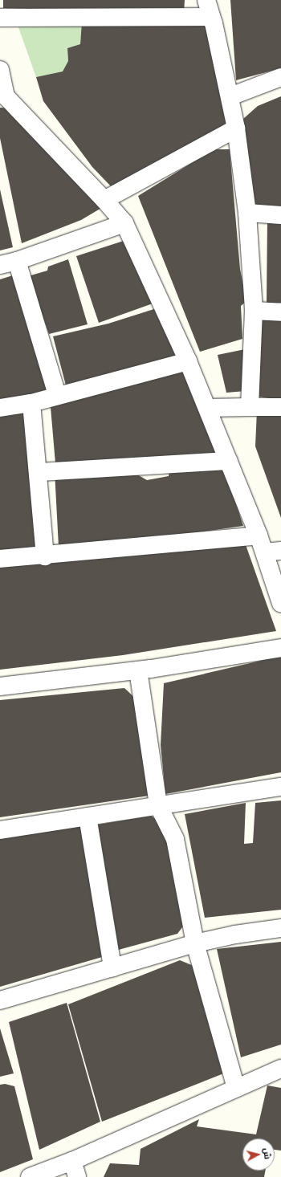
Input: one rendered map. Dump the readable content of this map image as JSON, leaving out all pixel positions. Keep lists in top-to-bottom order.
{
  "north": "right"
}
